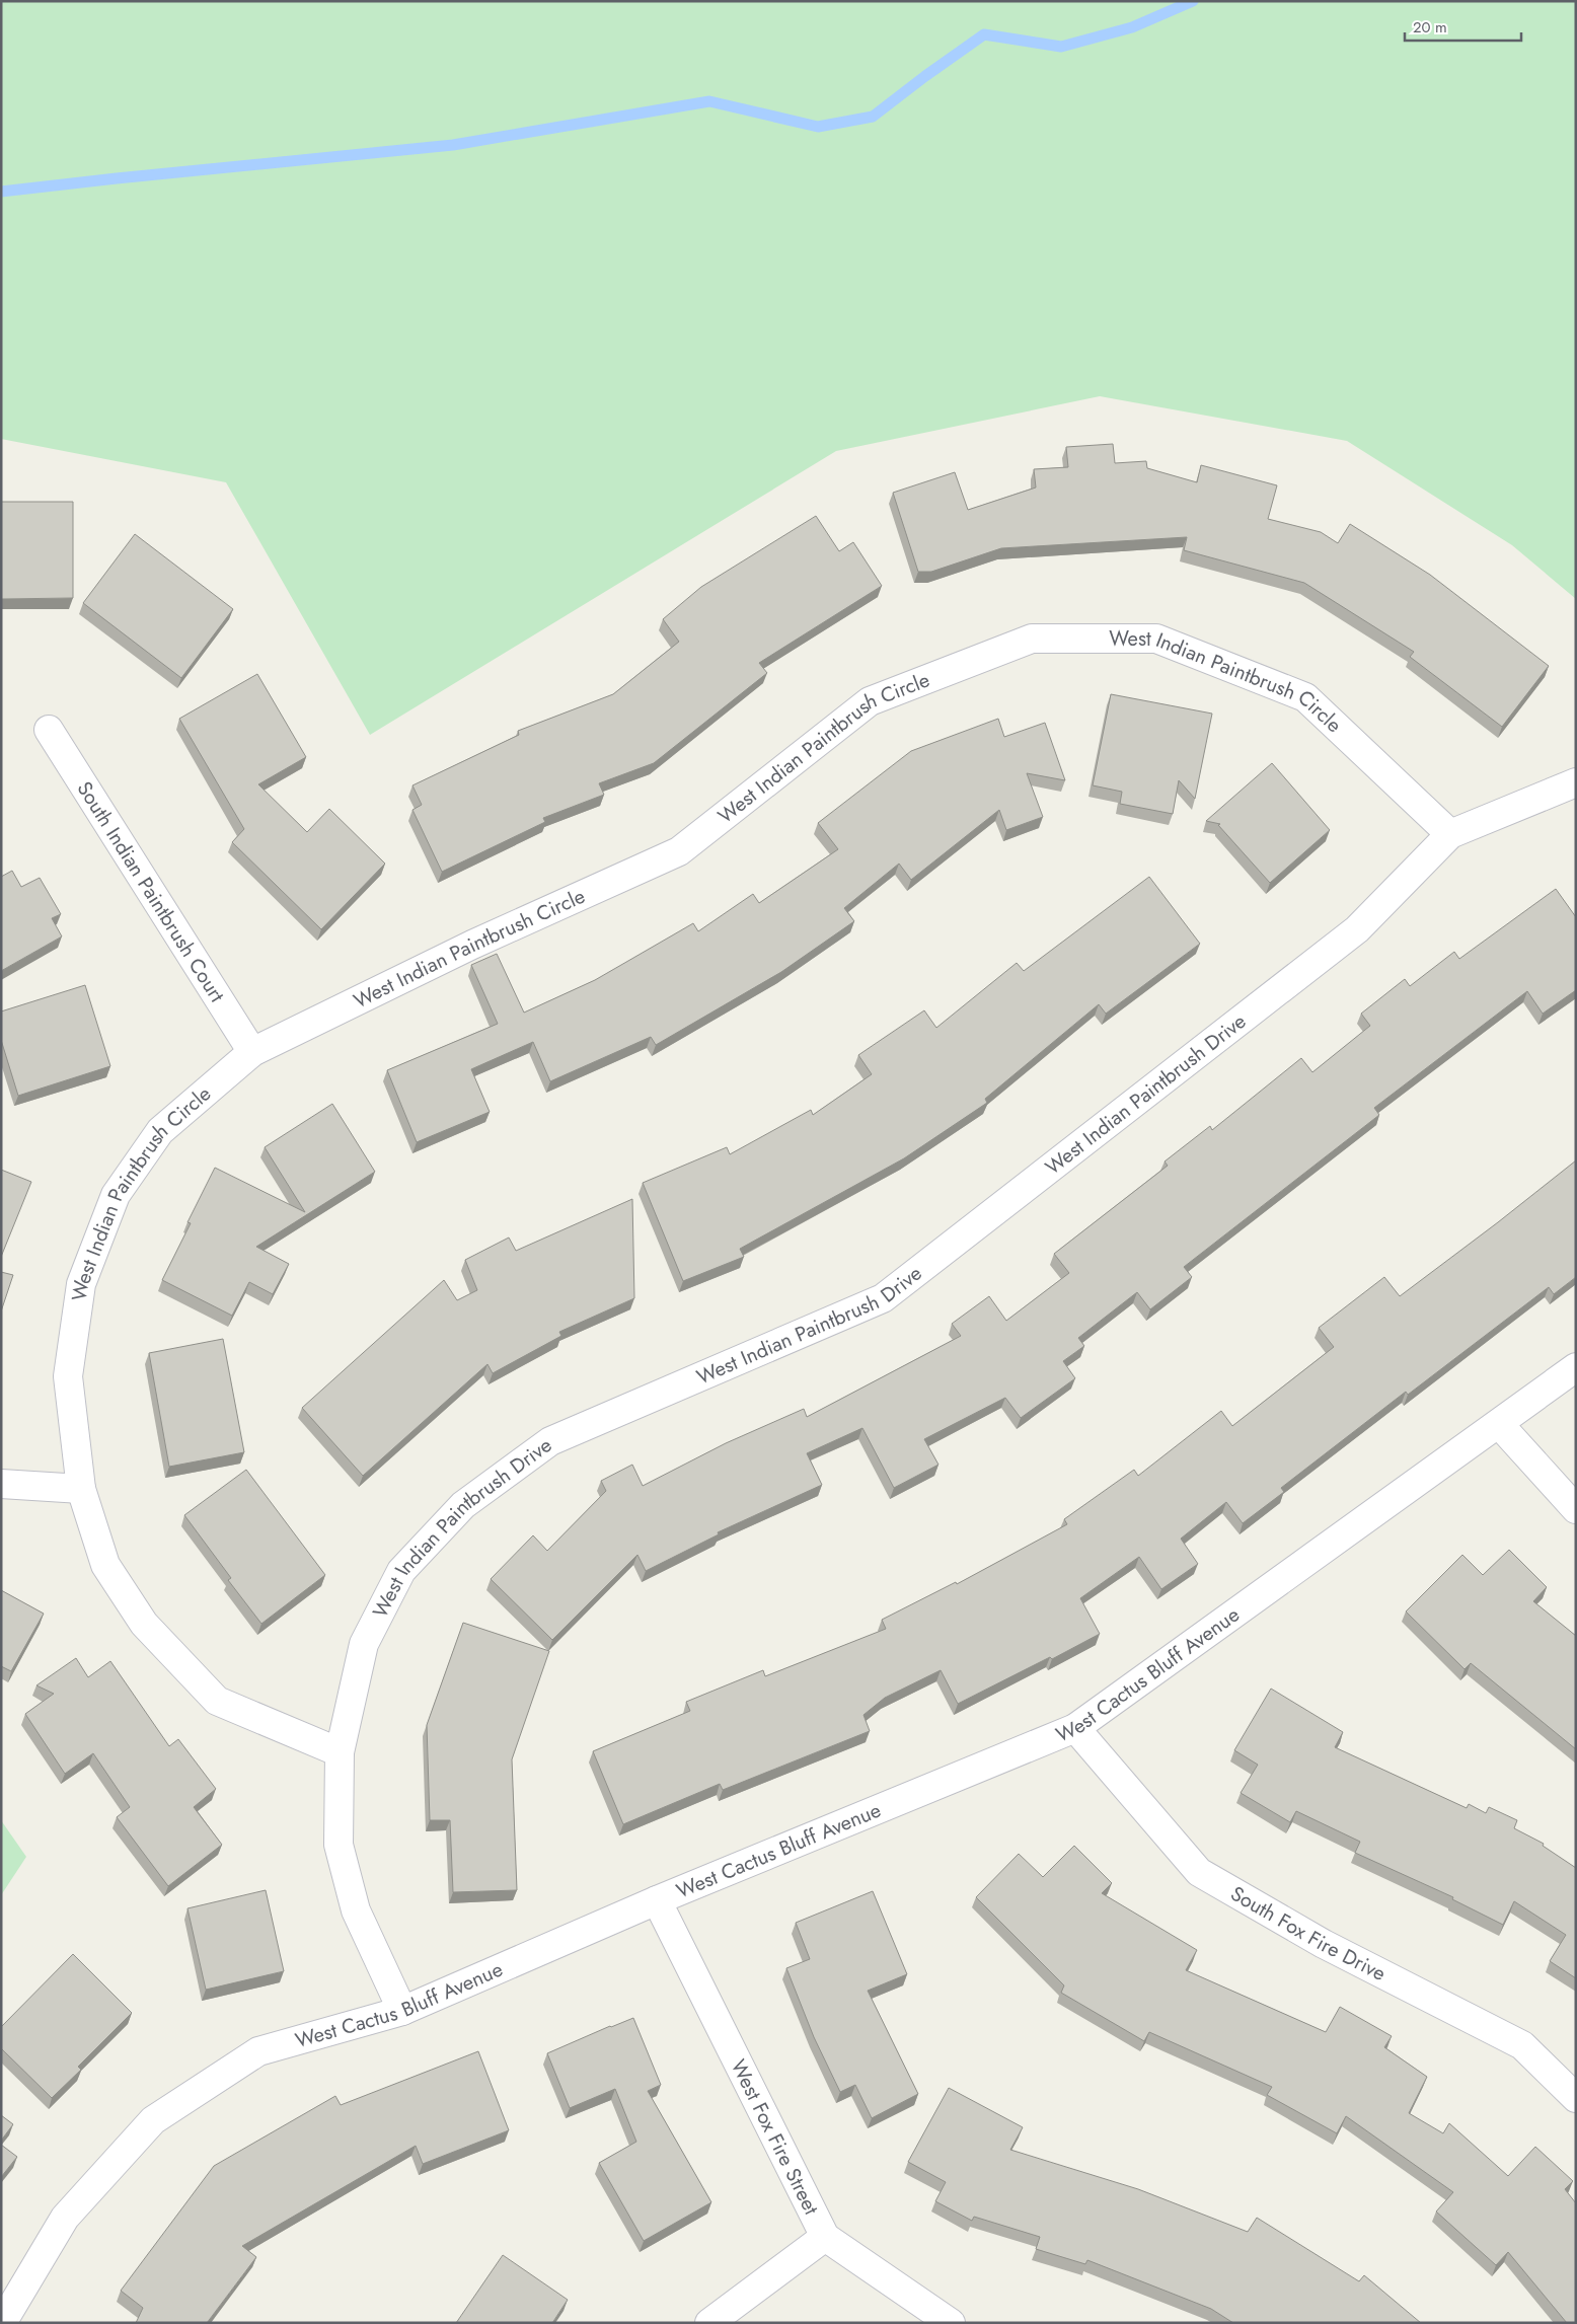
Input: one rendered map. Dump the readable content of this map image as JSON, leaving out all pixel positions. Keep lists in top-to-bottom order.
{
  "streets": {
    "street": [
      "West Indian Paintbrush Circle",
      "South Indian Paintbrush Court",
      "West Indian Paintbrush Drive",
      "West Cactus Bluff Avenue",
      "South Fox Fire Drive",
      "West Fox Fire Street"
    ]
  },
  "crossings": [
    ["West Indian Paintbrush Circle", "South Indian Paintbrush Court"],
    ["West Indian Paintbrush Circle", "West Indian Paintbrush Drive"],
    ["West Indian Paintbrush Drive", "West Cactus Bluff Avenue"],
    ["West Cactus Bluff Avenue", "South Fox Fire Drive"],
    ["West Cactus Bluff Avenue", "West Fox Fire Street"]
  ],
  "scale_bar": "20 m"
}
